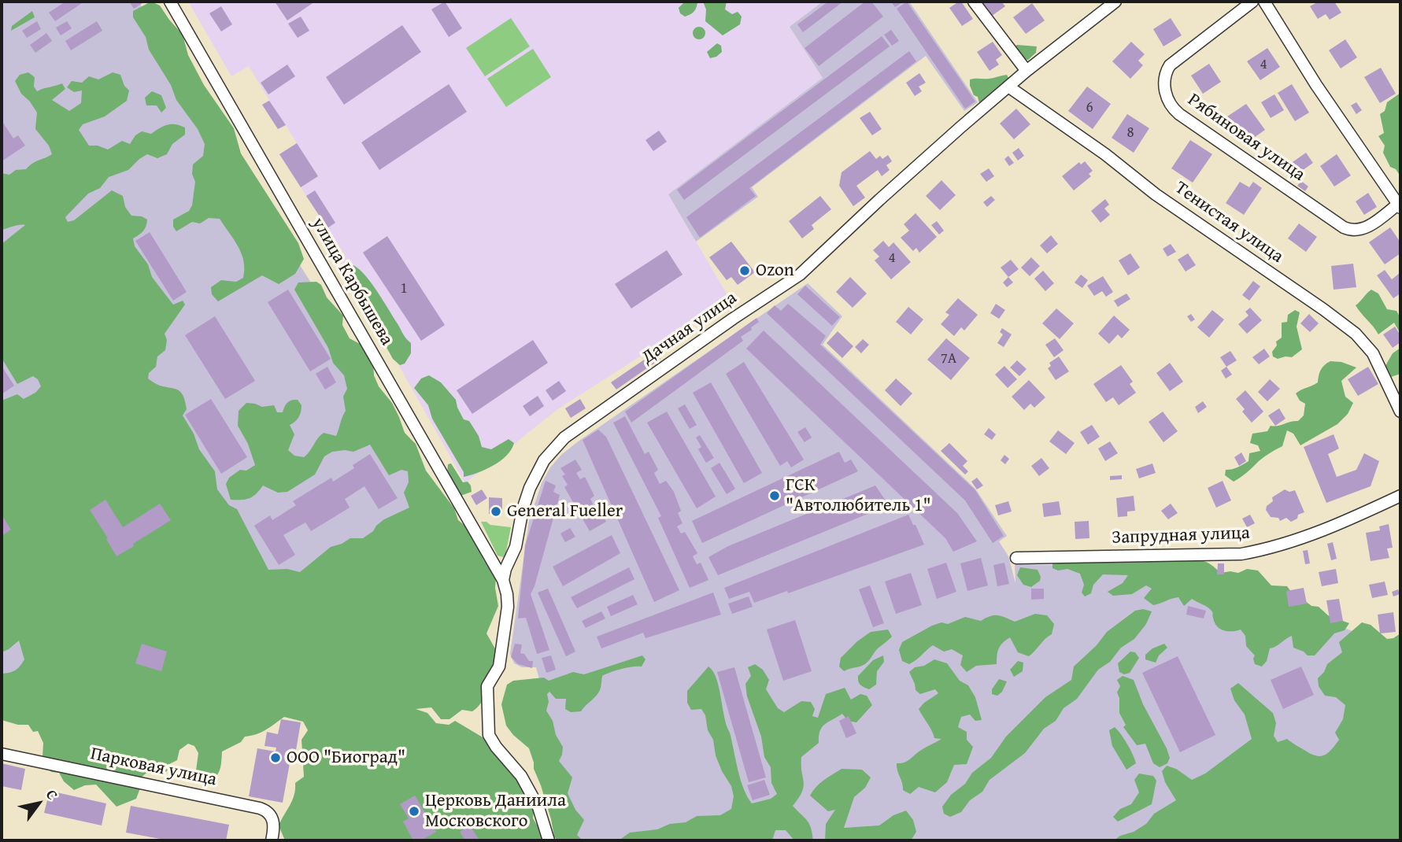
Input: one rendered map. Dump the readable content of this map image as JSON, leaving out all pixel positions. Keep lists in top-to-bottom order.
{
  "streets": {
    "street": [
      "Рябиновая улица",
      "Тенистая улица",
      "улица Карбышева",
      "Дачная улица",
      "Запрудная улица",
      "Парковая улица"
    ]
  },
  "crossings": [
    ["Тенистая улица", "Дачная улица"],
    ["улица Карбышева", "Дачная улица"]
  ],
  "places": [
    "Ozon",
    "ГСК \"Автолюбитель 1\"",
    "General Fueller",
    "ООО \"Биоград\"",
    "Церковь Даниила Московского"
  ],
  "house_numbers": [
    "4",
    "6",
    "8",
    "4",
    "1",
    "7А"
  ],
  "north": "top right"
}
